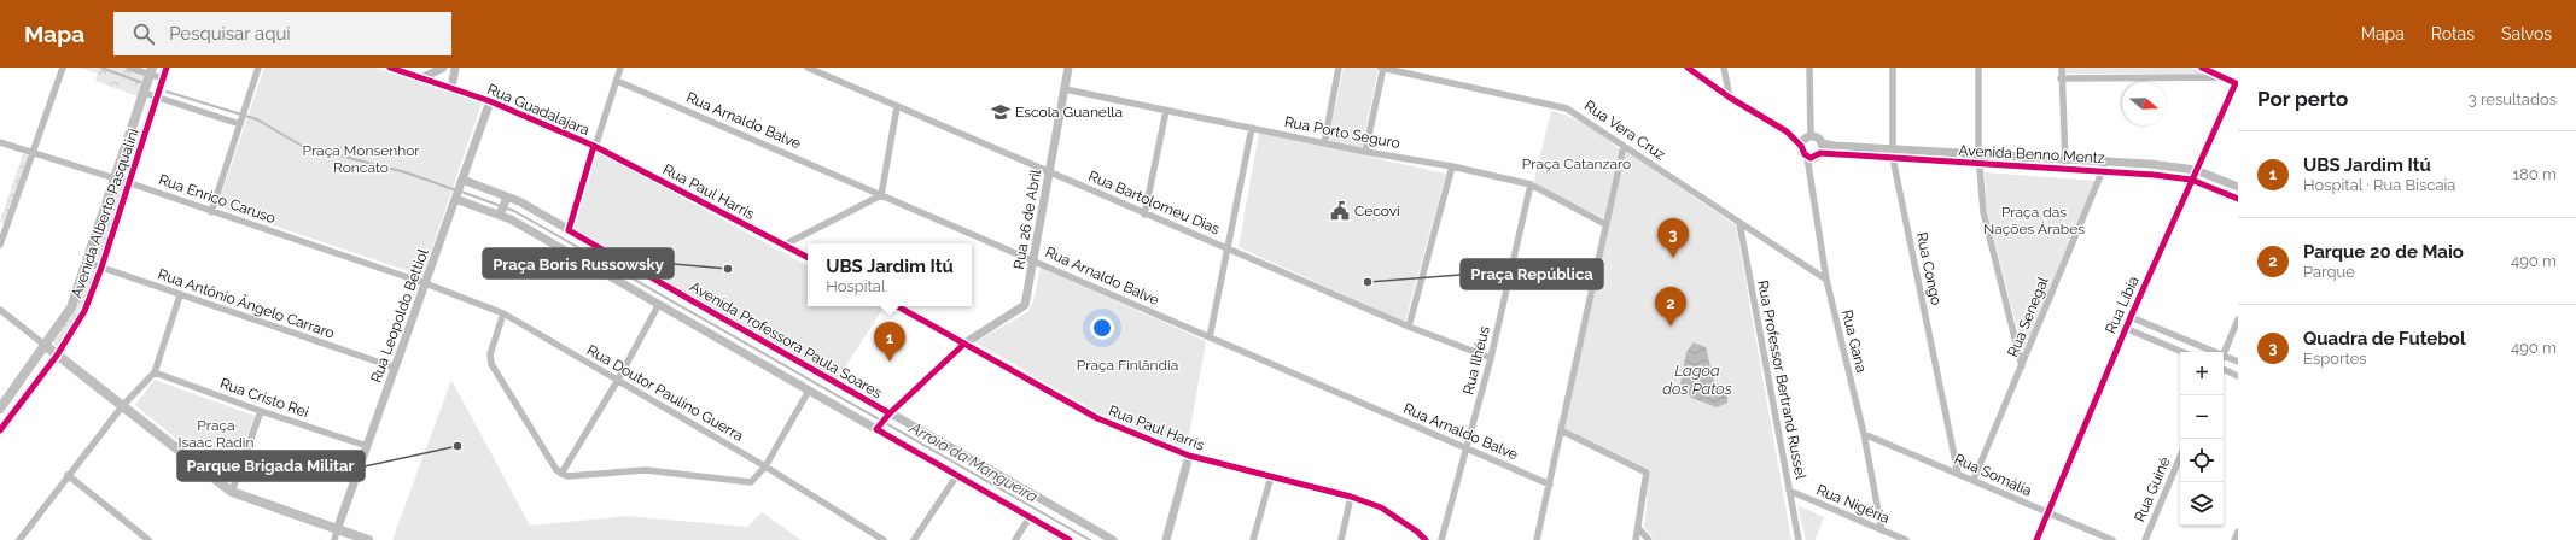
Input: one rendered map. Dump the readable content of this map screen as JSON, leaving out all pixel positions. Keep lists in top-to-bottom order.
{
  "streets": {
    "main road": ["Avenida Alberto Pasqualini"],
    "street": [
      "Rua Guadalajara",
      "Rua Arnaldo Balve",
      "Rua Vera Cruz",
      "Rua Porto Seguro",
      "Avenida Benno Mentz",
      "Rua Paul Harris",
      "Rua Enrico Caruso",
      "Rua Bartolomeu Dias",
      "Rua 26 de Abril",
      "Rua Congo",
      "Rua Antônio Ângelo Carraro",
      "Rua Líbia",
      "Rua Leopoldo Bettiol",
      "Rua Senegal",
      "Avenida Professora Paula Soares",
      "Rua Gana",
      "Rua Ilhéus",
      "Rua Professor Bertrand Russel",
      "Rua Doutor Paulino Guerra",
      "Rua Cristo Rei",
      "Rua Somália",
      "Rua Guiné",
      "Rua Nigéria"
    ]
  },
  "crossings": [
    ["Rua Guadalajara", "Rua Paul Harris"],
    ["Rua Guadalajara", "Rua Leopoldo Bettiol"],
    ["Rua Arnaldo Balve", "Rua 26 de Abril"],
    ["Rua Arnaldo Balve", "Rua Ilhéus"],
    ["Rua Vera Cruz", "Rua Gana"],
    ["Rua Vera Cruz", "Rua Professor Bertrand Russel"],
    ["Rua Porto Seguro", "Rua 26 de Abril"],
    ["Rua Porto Seguro", "Rua Ilhéus"],
    ["Avenida Benno Mentz", "Rua Congo"],
    ["Avenida Benno Mentz", "Rua Líbia"],
    ["Avenida Benno Mentz", "Rua Senegal"],
    ["Avenida Benno Mentz", "Rua Gana"],
    ["Rua Paul Harris", "Rua 26 de Abril"],
    ["Rua Enrico Caruso", "Avenida Alberto Pasqualini"],
    ["Rua Enrico Caruso", "Rua Leopoldo Bettiol"],
    ["Rua Enrico Caruso", "Rua Doutor Paulino Guerra"],
    ["Rua Bartolomeu Dias", "Rua 26 de Abril"],
    ["Rua Bartolomeu Dias", "Rua Ilhéus"],
    ["Avenida Alberto Pasqualini", "Rua Antônio Ângelo Carraro"],
    ["Rua 26 de Abril", "Avenida Professora Paula Soares"],
    ["Rua Congo", "Rua Somália"],
    ["Rua Antônio Ângelo Carraro", "Rua Leopoldo Bettiol"],
    ["Rua Líbia", "Rua Somália"],
    ["Rua Leopoldo Bettiol", "Avenida Professora Paula Soares"],
    ["Rua Leopoldo Bettiol", "Rua Doutor Paulino Guerra"],
    ["Rua Leopoldo Bettiol", "Rua Cristo Rei"],
    ["Rua Senegal", "Rua Somália"],
    ["Rua Gana", "Rua Somália"],
    ["Rua Gana", "Rua Nigéria"],
    ["Rua Professor Bertrand Russel", "Rua Nigéria"]
  ],
  "water": ["Lagoa dos Patos", "Arroio da Mangueira"],
  "parks": [
    "Praça Monsenhor Roncato",
    "Praça Catanzaro",
    "Praça das Nações Árabes",
    "Praça Finlândia",
    "Praça Isaac Radin"
  ],
  "places": {
    "school or university": ["Escola Guanella"],
    "public building": ["Cecovi"],
    "other": ["Praça Boris Russowsky", "Praça República", "Parque Brigada Militar"]
  },
  "north": "right",
  "page": {
    "header": "Mapa",
    "search": "Pesquisar aqui",
    "nav": ["Mapa", "Rotas", "Salvos"],
    "heading": ["Por perto", "3 resultados"],
    "list": [
      {
        "mark": "1",
        "name": "UBS Jardim Itú",
        "note": "Hospital · Rua Biscaia",
        "value": "180 m"
      },
      {
        "mark": "2",
        "name": "Parque 20 de Maio",
        "note": "Parque",
        "value": "490 m"
      },
      {
        "mark": "3",
        "name": "Quadra de Futebol",
        "note": "Esportes",
        "value": "490 m"
      }
    ],
    "pins": ["3", "2", "1"],
    "popup": ["UBS Jardim Itú", "Hospital"],
    "map_buttons": ["+", "−"]
  }
}
